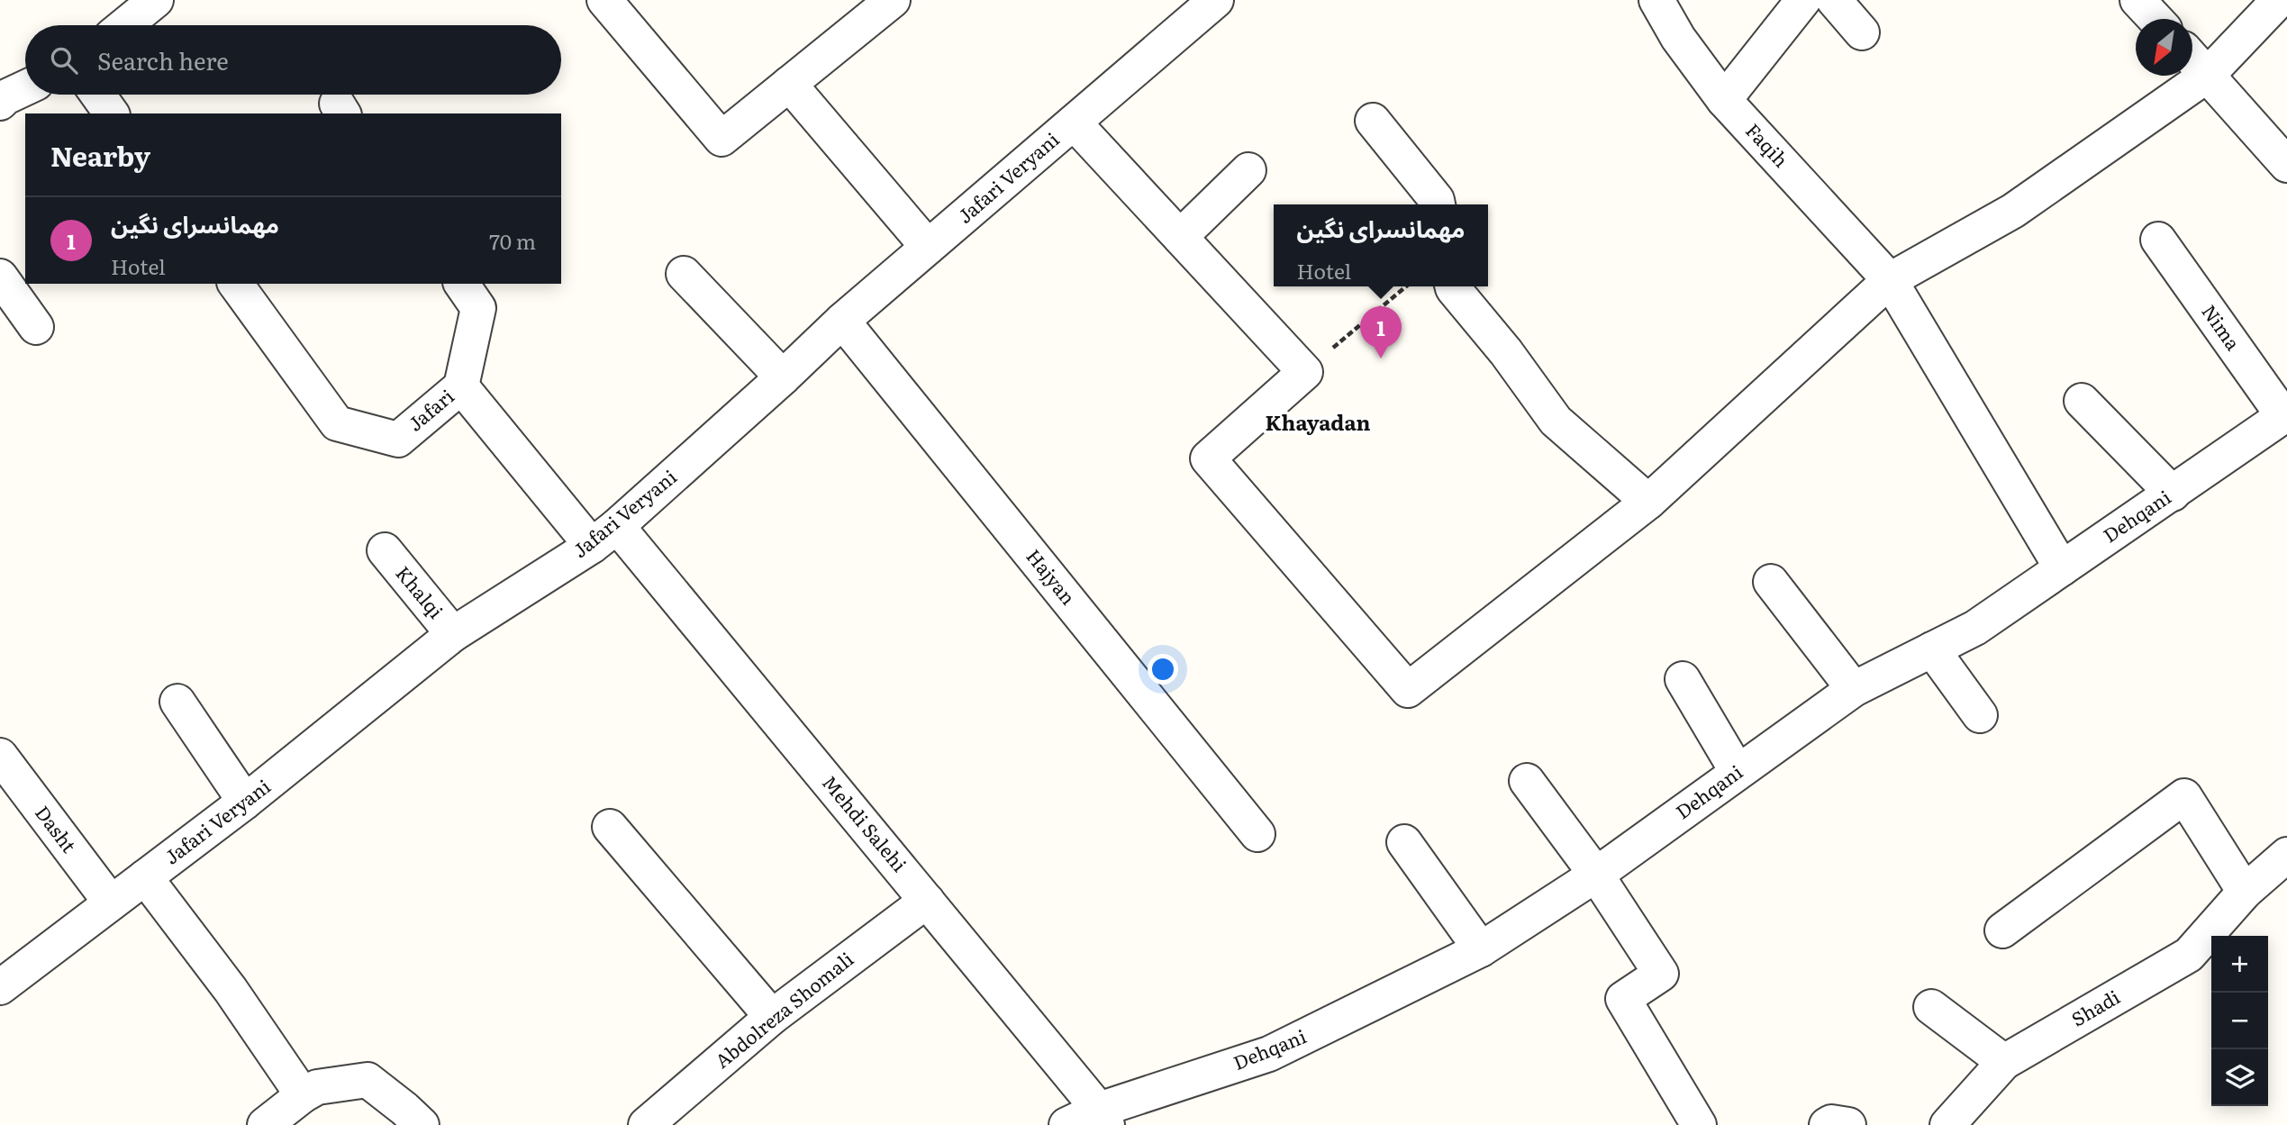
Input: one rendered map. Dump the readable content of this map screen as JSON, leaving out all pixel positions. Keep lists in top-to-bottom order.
{
  "streets": {
    "street": [
      "Faqih",
      "Jafari Veryani",
      "Nima",
      "Jafari",
      "Dehqani",
      "Hajyan",
      "Khalqi",
      "Mehdi Salehi",
      "Dasht",
      "Shadi",
      "Abdolreza Shomali"
    ]
  },
  "crossings": [
    ["Faqih", "Dehqani"],
    ["Jafari Veryani", "Jafari"],
    ["Jafari Veryani", "Hajyan"],
    ["Jafari Veryani", "Khalqi"],
    ["Jafari Veryani", "Mehdi Salehi"],
    ["Jafari Veryani", "Dasht"],
    ["Nima", "Dehqani"],
    ["Jafari", "Mehdi Salehi"],
    ["Dehqani", "Mehdi Salehi"],
    ["Mehdi Salehi", "Abdolreza Shomali"]
  ],
  "districts": ["Khayadan"],
  "north": "bottom left",
  "page": {
    "search": "Search here",
    "heading": "Nearby",
    "list": [
      {
        "mark": "1",
        "name": "مهمانسرای نگین",
        "note": "Hotel",
        "value": "70 m"
      }
    ],
    "popup": ["مهمانسرای نگین", "Hotel"],
    "pins": "1",
    "map_buttons": ["+", "−"]
  }
}
